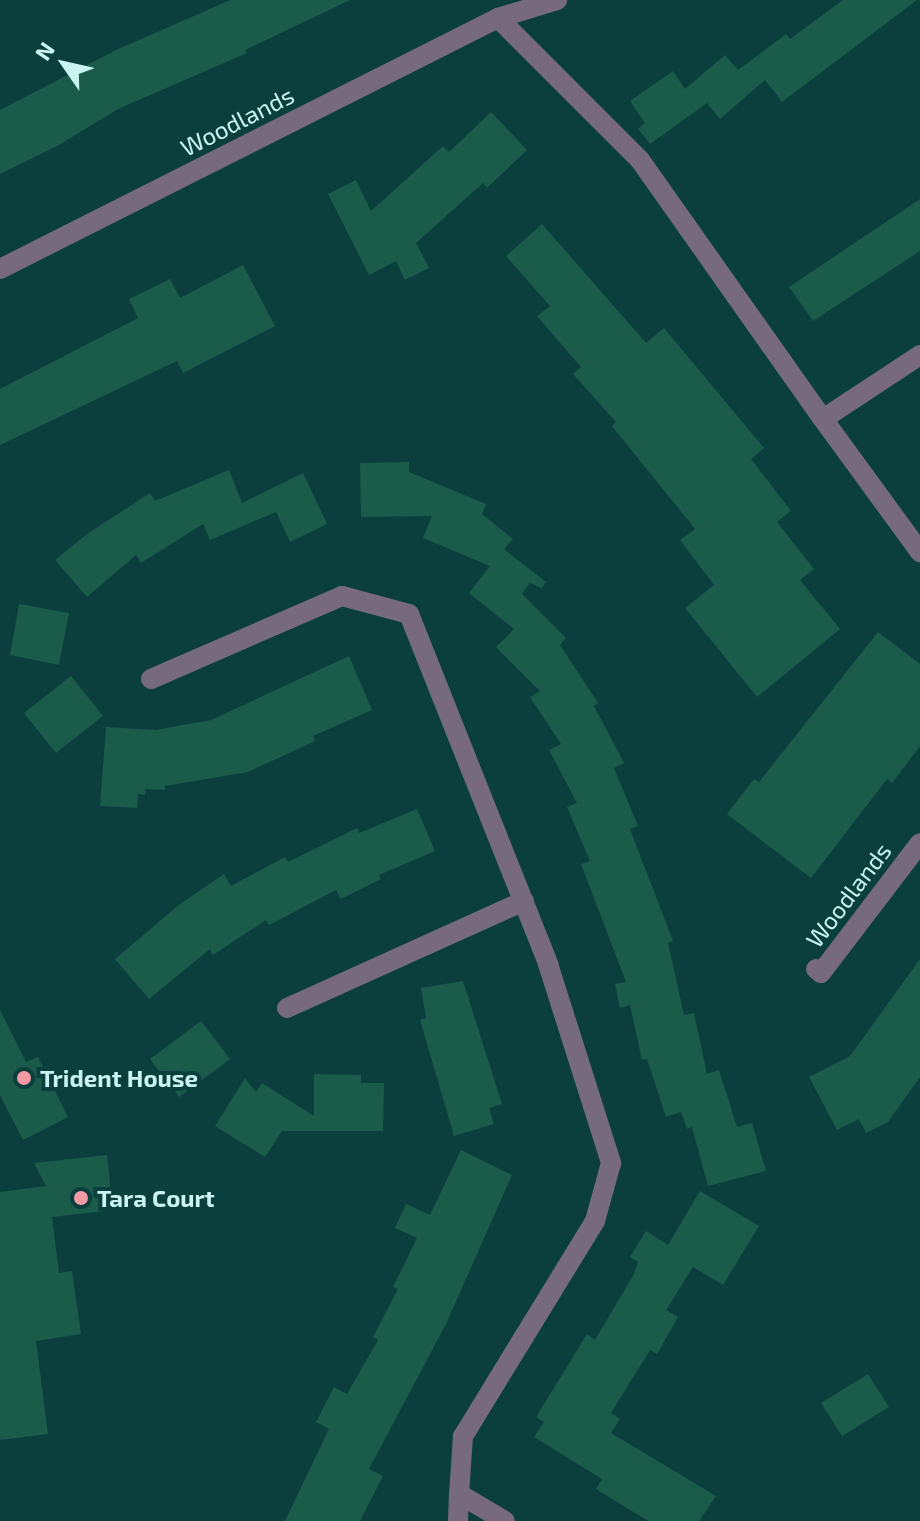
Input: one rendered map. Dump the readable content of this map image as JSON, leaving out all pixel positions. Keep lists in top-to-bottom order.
{
  "streets": {
    "street": ["Woodlands"]
  },
  "places": ["Trident House", "Tara Court"],
  "north": "top left"
}
